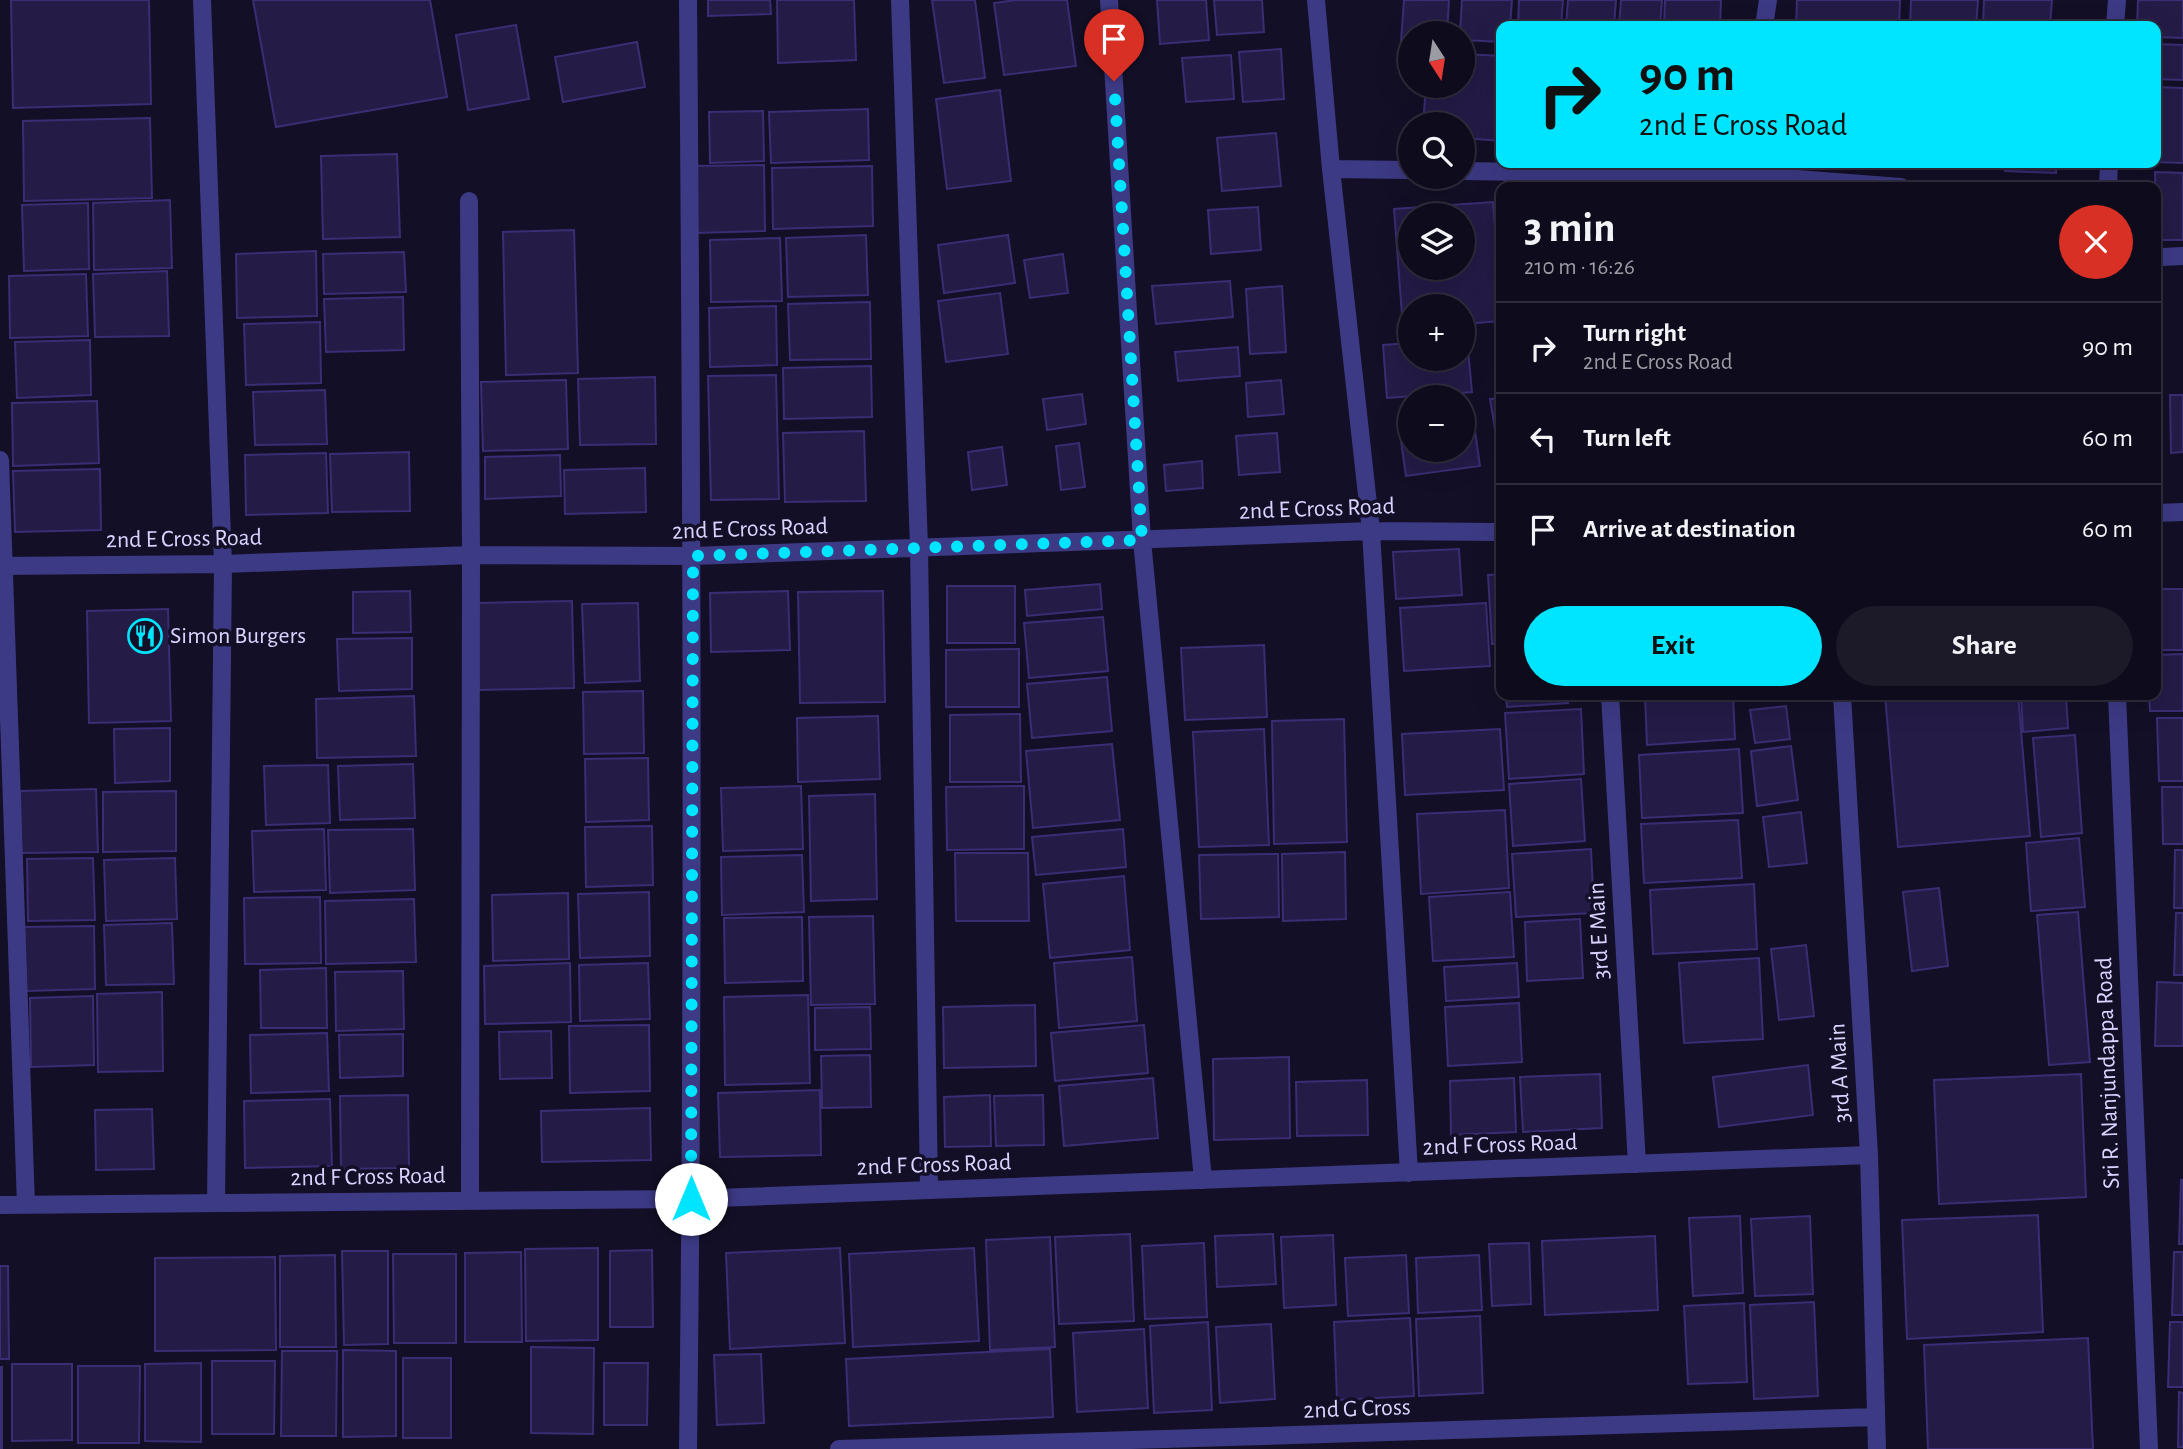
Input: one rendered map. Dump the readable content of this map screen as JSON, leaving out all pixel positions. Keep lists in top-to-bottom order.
{
  "streets": {
    "street": [
      "2nd E Cross Road",
      "3rd E Main",
      "3rd A Main",
      "Sri R. Nanjundappa Road",
      "2nd F Cross Road",
      "2nd G Cross"
    ]
  },
  "crossings": [
    ["3rd E Main", "2nd F Cross Road"],
    ["3rd A Main", "2nd F Cross Road"],
    ["3rd A Main", "2nd G Cross"]
  ],
  "places": {
    "restaurant": ["Simon Burgers"]
  },
  "north": "bottom",
  "page": {
    "map_buttons": ["+", "−"],
    "turn": ["90 m", "2nd E Cross Road"],
    "heading": ["3 min", "210 m · 16:26"],
    "list": [
      {
        "name": "Turn right",
        "note": "2nd E Cross Road",
        "value": "90 m"
      },
      {
        "name": "Turn left",
        "value": "60 m"
      },
      {
        "name": "Arrive at destination",
        "value": "60 m"
      }
    ],
    "buttons": ["Exit", "Share"]
  }
}
